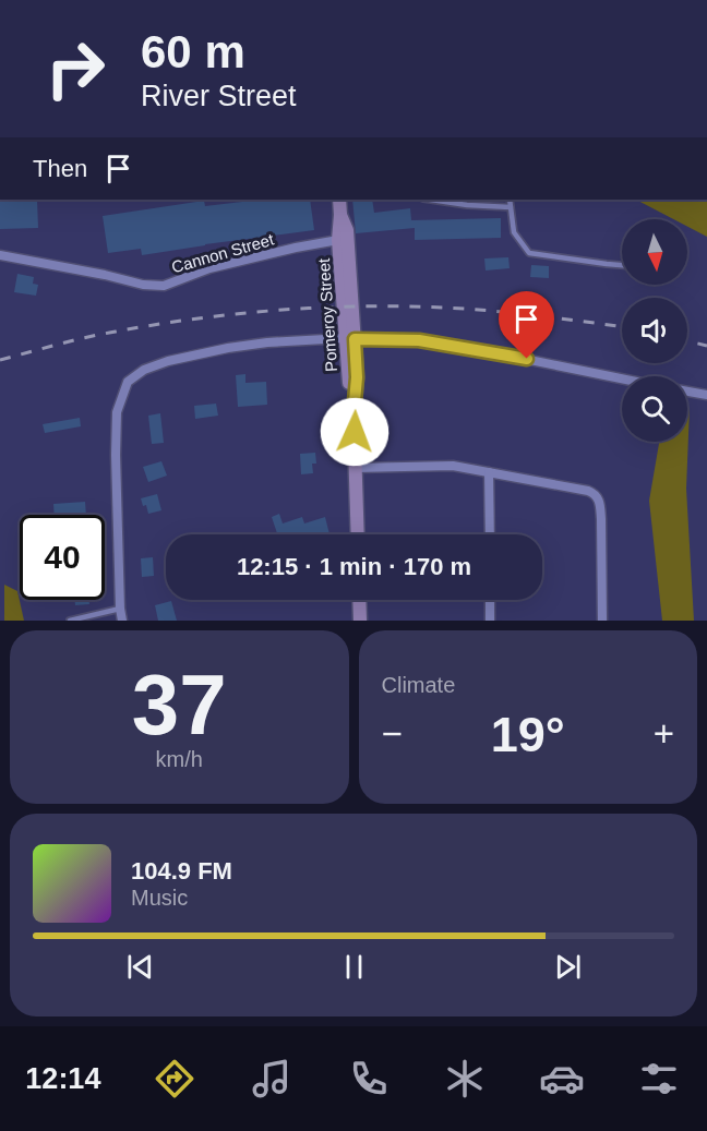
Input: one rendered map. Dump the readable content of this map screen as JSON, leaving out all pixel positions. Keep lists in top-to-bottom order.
{
  "streets": {
    "street": ["Cannon Street", "Pomeroy Street"]
  },
  "crossings": [
    ["Cannon Street", "Pomeroy Street"]
  ],
  "north": "bottom",
  "page": {
    "turn": ["60 m", "River Street"],
    "then": "Then",
    "limit": "40",
    "trip": "12:15 · 1 min · 170 m",
    "tile": [
      ["37", "km/h"],
      "Climate"
    ],
    "heat": ["−", "19°", "+"],
    "song": ["104.9 FM", "Music"],
    "tabs": "12:14"
  }
}
